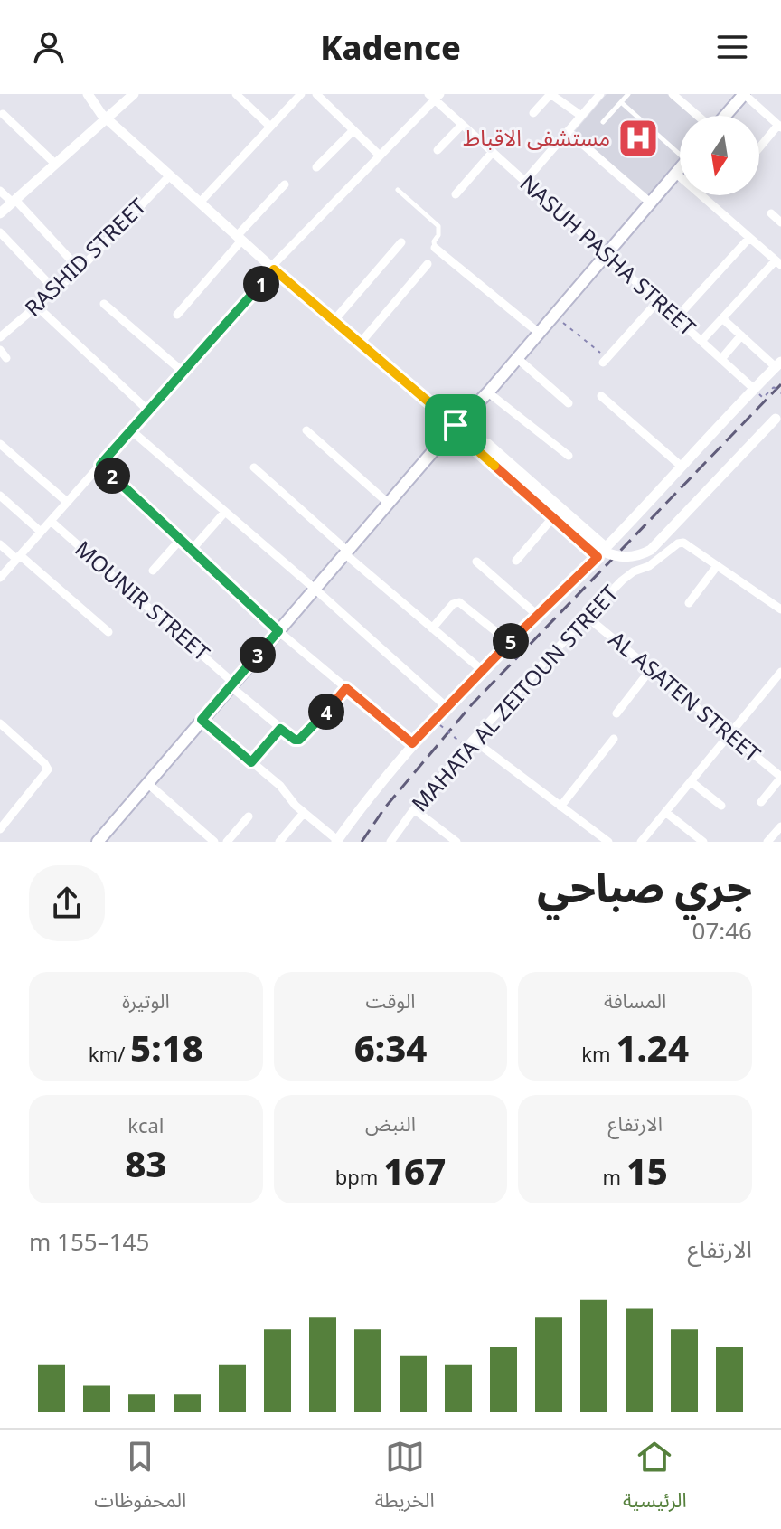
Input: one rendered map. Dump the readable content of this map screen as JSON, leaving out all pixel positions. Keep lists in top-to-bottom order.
{
  "streets": {
    "street": [
      "NASUH PASHA STREET",
      "RASHID STREET",
      "MOUNIR STREET",
      "AL ASATEN STREET",
      "MAHATA AL ZEITOUN STREET"
    ]
  },
  "crossings": [
    ["NASUH PASHA STREET", "MAHATA AL ZEITOUN STREET"],
    ["AL ASATEN STREET", "MAHATA AL ZEITOUN STREET"]
  ],
  "places": {
    "hospital": ["مستشفى الاقباط"]
  },
  "north": "bottom",
  "page": {
    "header": "Kadence",
    "pins": [
      "1",
      "2",
      "5",
      "3",
      "4"
    ],
    "heading": ["جري صباحي", "07:46"],
    "stats": [
      ["المسافة", "1.24 km"],
      ["الوقت", "6:34"],
      ["الوتيرة", "5:18 /km"],
      ["الارتفاع", "15 m"],
      ["النبض", "167 bpm"],
      ["kcal", "83"]
    ],
    "chart": ["الارتفاع", "145–155 m"],
    "tabs": ["الرئيسية", "الخريطة", "المحفوظات"]
  }
}
